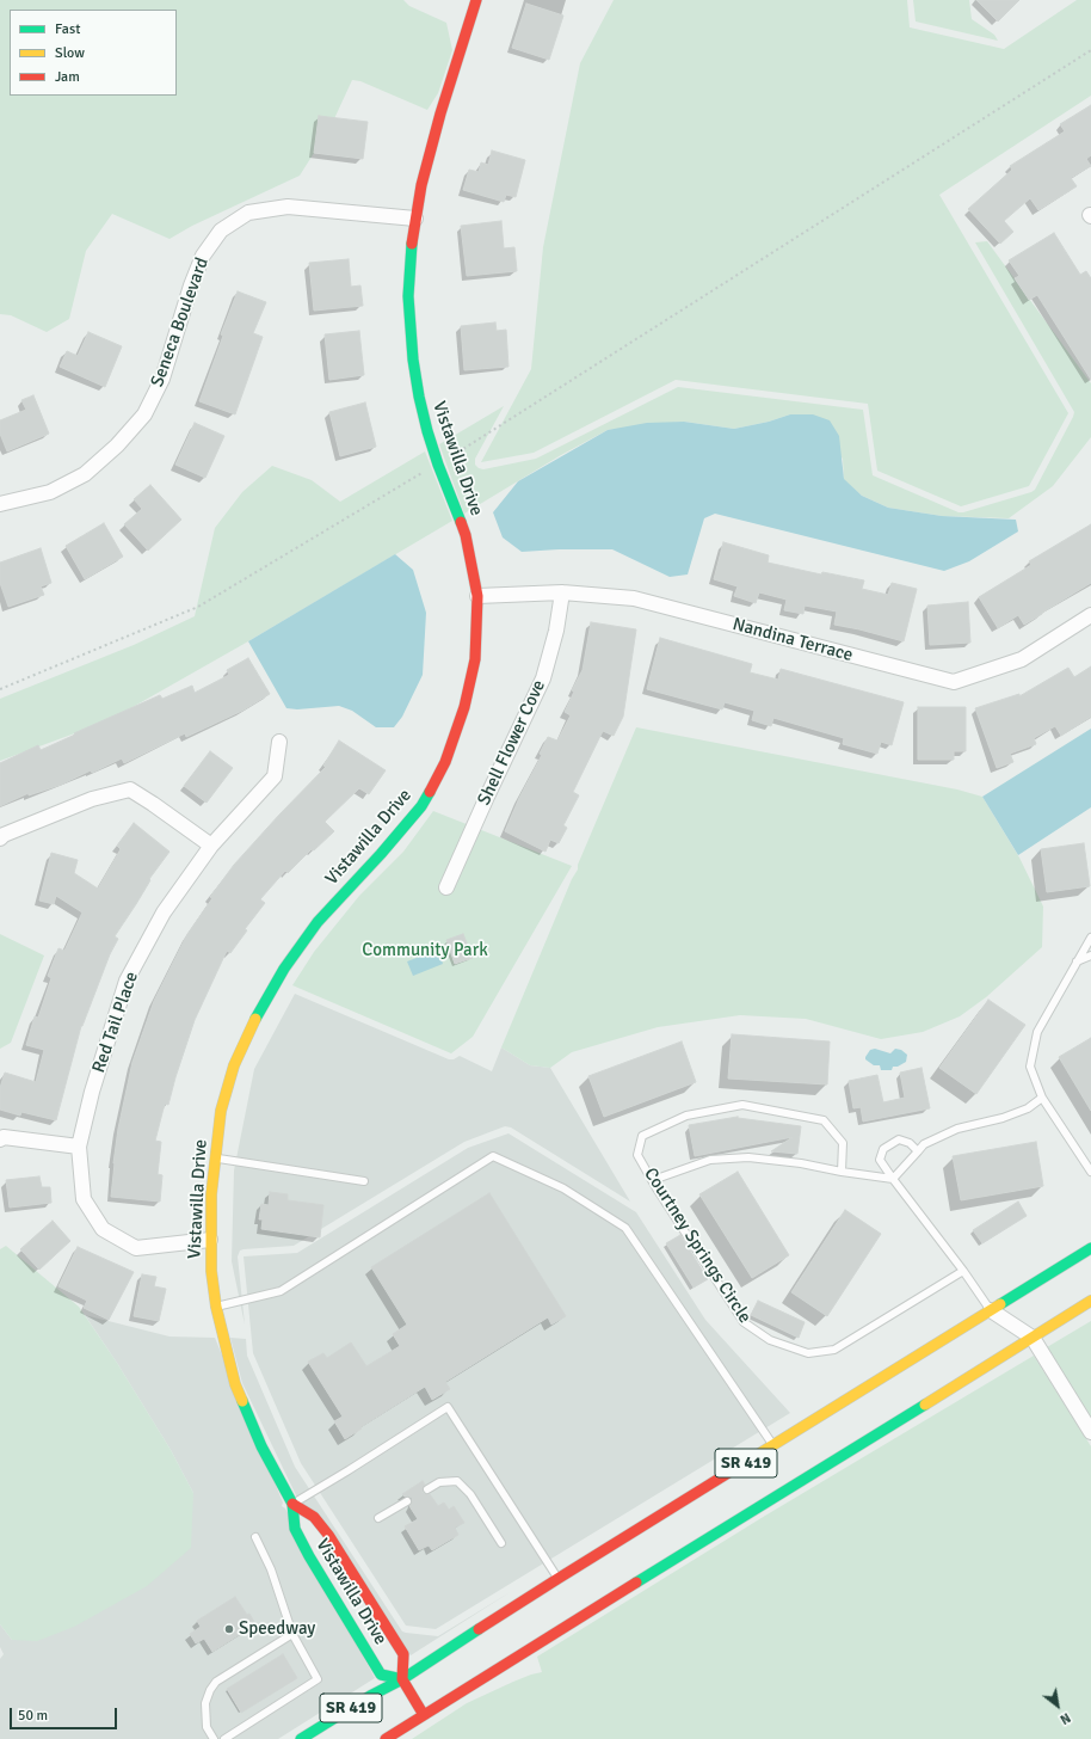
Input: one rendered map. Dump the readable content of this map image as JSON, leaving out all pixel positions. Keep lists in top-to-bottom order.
{
  "streets": {
    "street": [
      "Seneca Boulevard",
      "Vistawilla Drive",
      "Nandina Terrace",
      "Shell Flower Cove",
      "Red Tail Place",
      "SR 419"
    ],
    "lane": ["Courtney Springs Circle"]
  },
  "crossings": [
    ["Seneca Boulevard", "Vistawilla Drive"],
    ["Vistawilla Drive", "Nandina Terrace"],
    ["Vistawilla Drive", "Red Tail Place"],
    ["Vistawilla Drive", "SR 419"],
    ["Nandina Terrace", "Shell Flower Cove"]
  ],
  "parks": ["Community Park"],
  "places": ["Speedway"],
  "legend": ["Fast", "Slow", "Jam"],
  "scale_bar": "50 m",
  "north": "bottom right"
}
